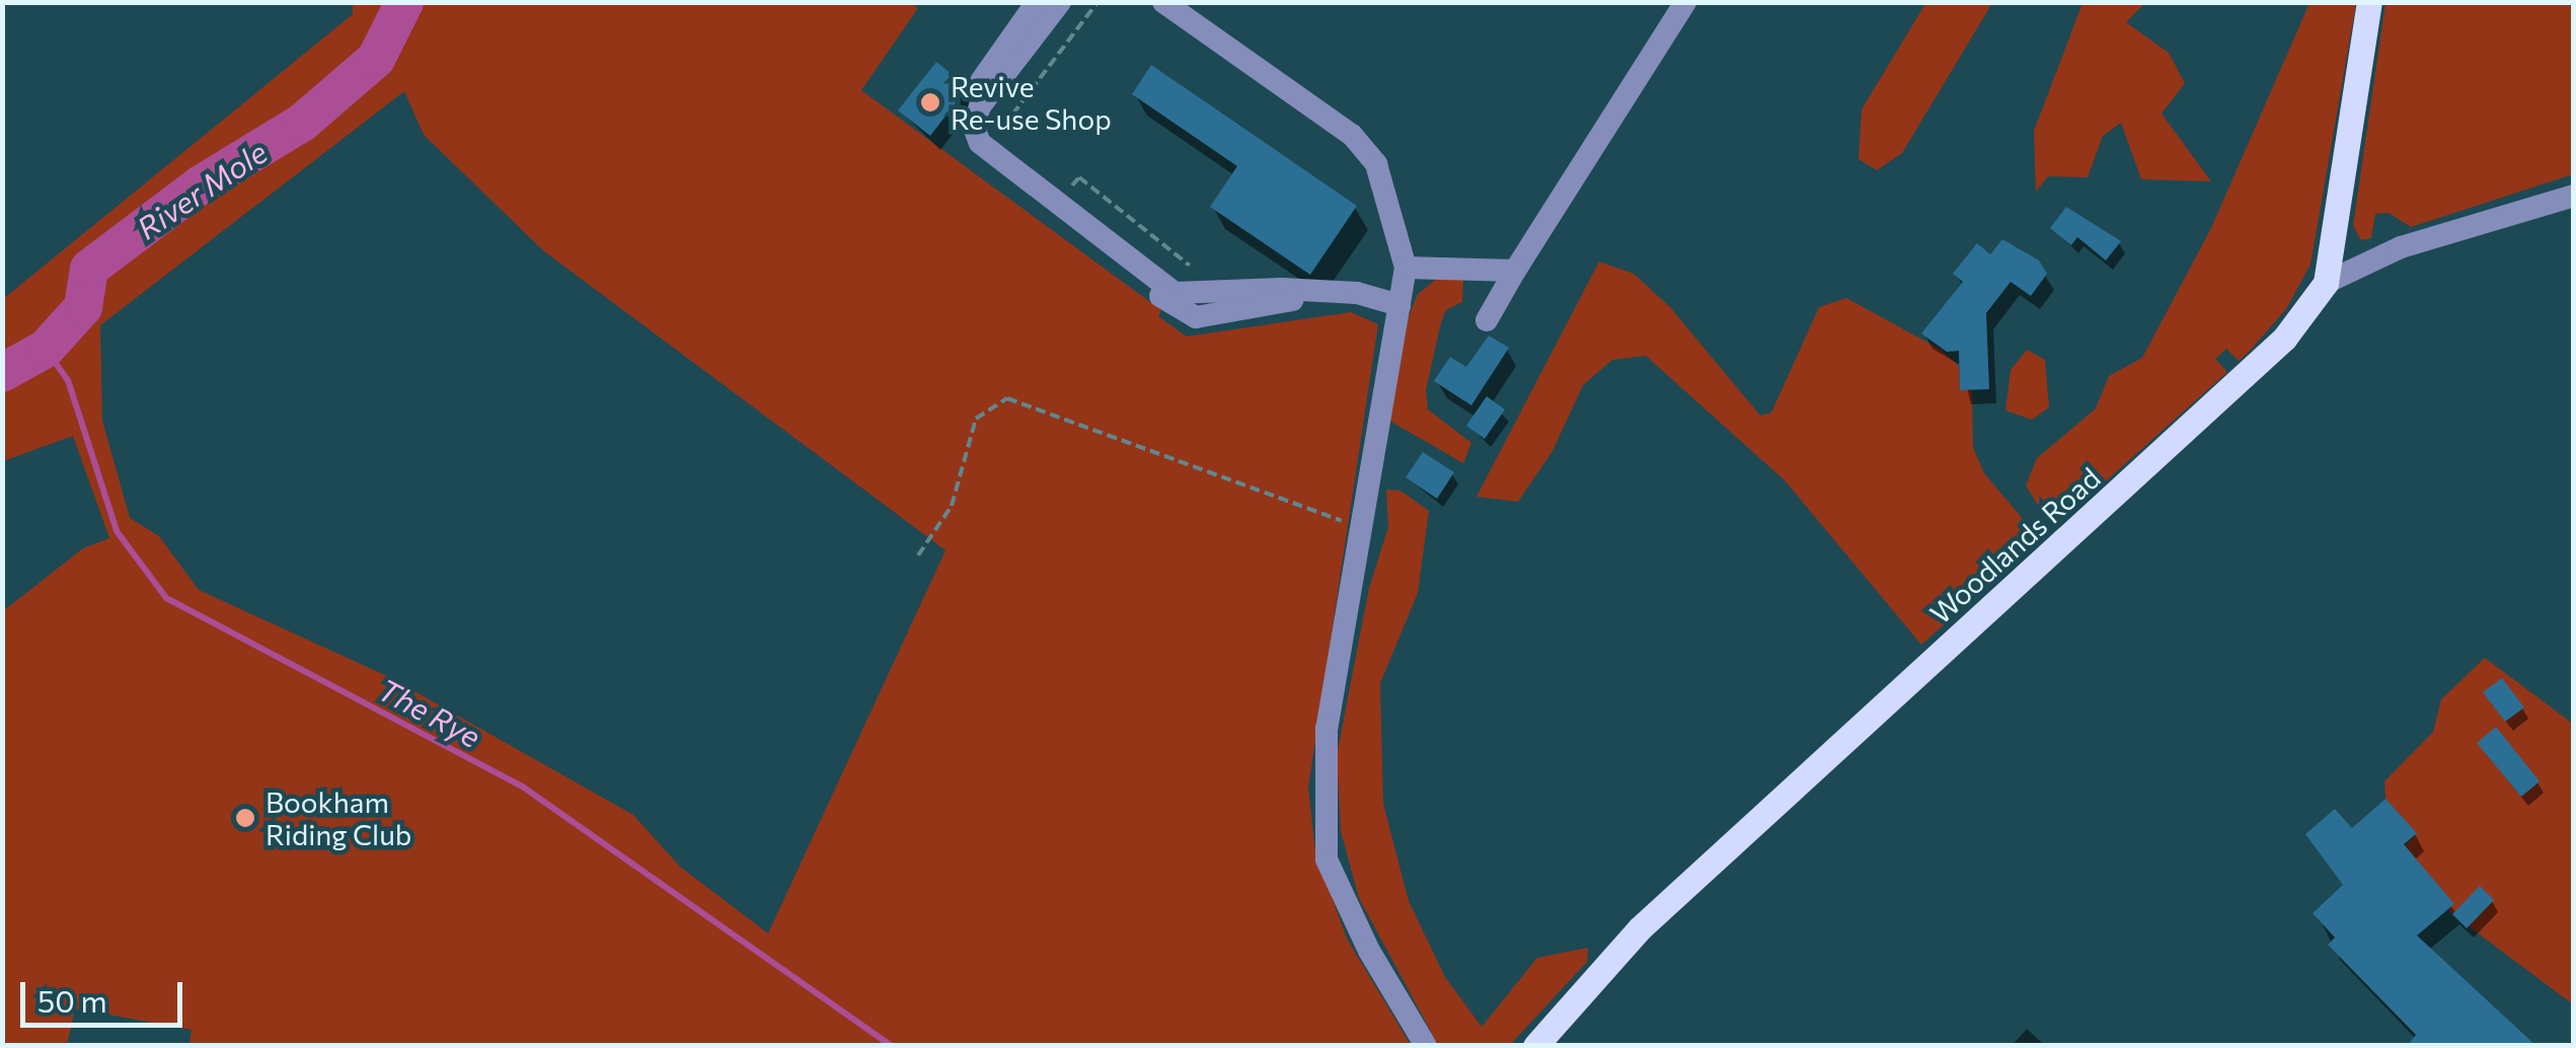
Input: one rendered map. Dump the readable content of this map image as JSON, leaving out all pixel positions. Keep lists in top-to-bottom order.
{
  "streets": {
    "main road": ["Woodlands Road"]
  },
  "water": ["River Mole", "The Rye"],
  "places": ["Revive Re-use Shop", "Bookham Riding Club"],
  "scale_bar": "50 m"
}
